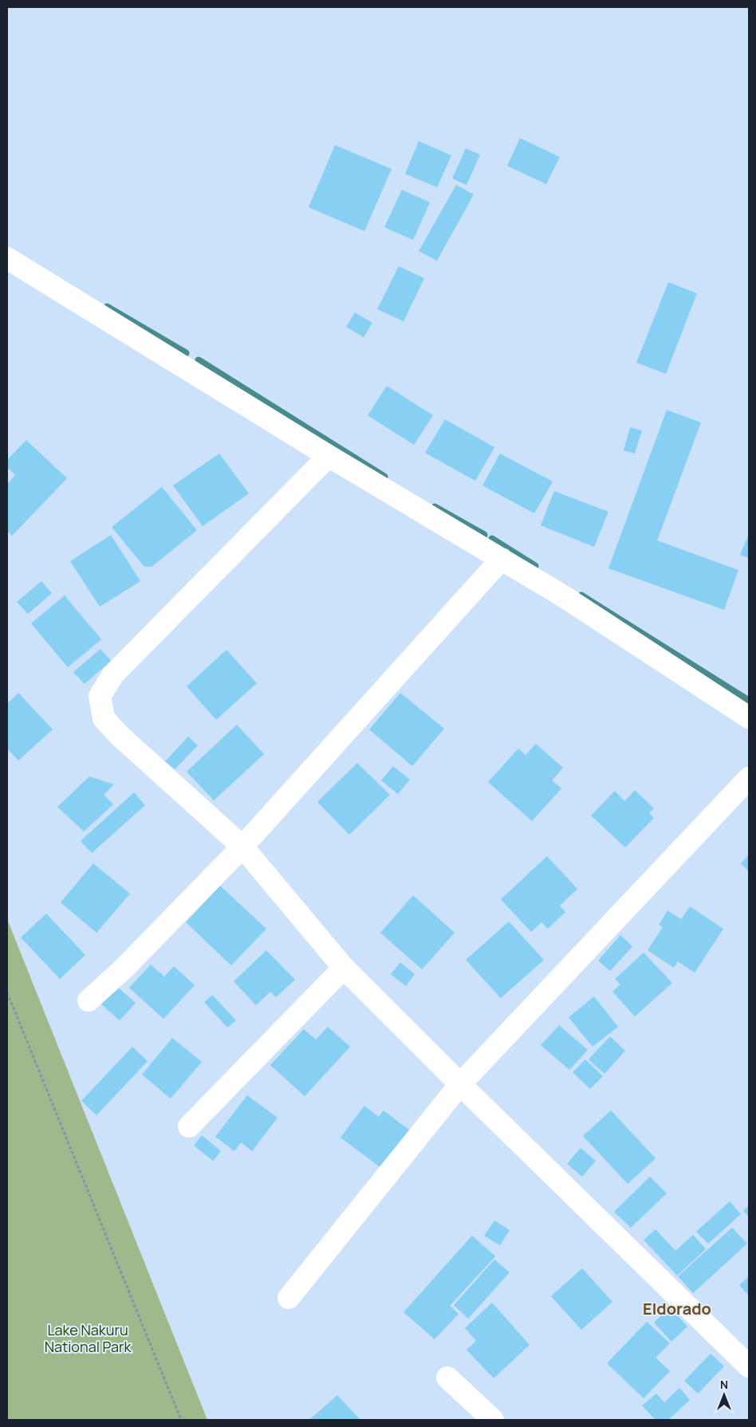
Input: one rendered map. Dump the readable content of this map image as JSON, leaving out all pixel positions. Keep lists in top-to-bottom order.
{
  "districts": ["Eldorado"],
  "parks": ["Lake Nakuru National Park"],
  "north": "top"
}
